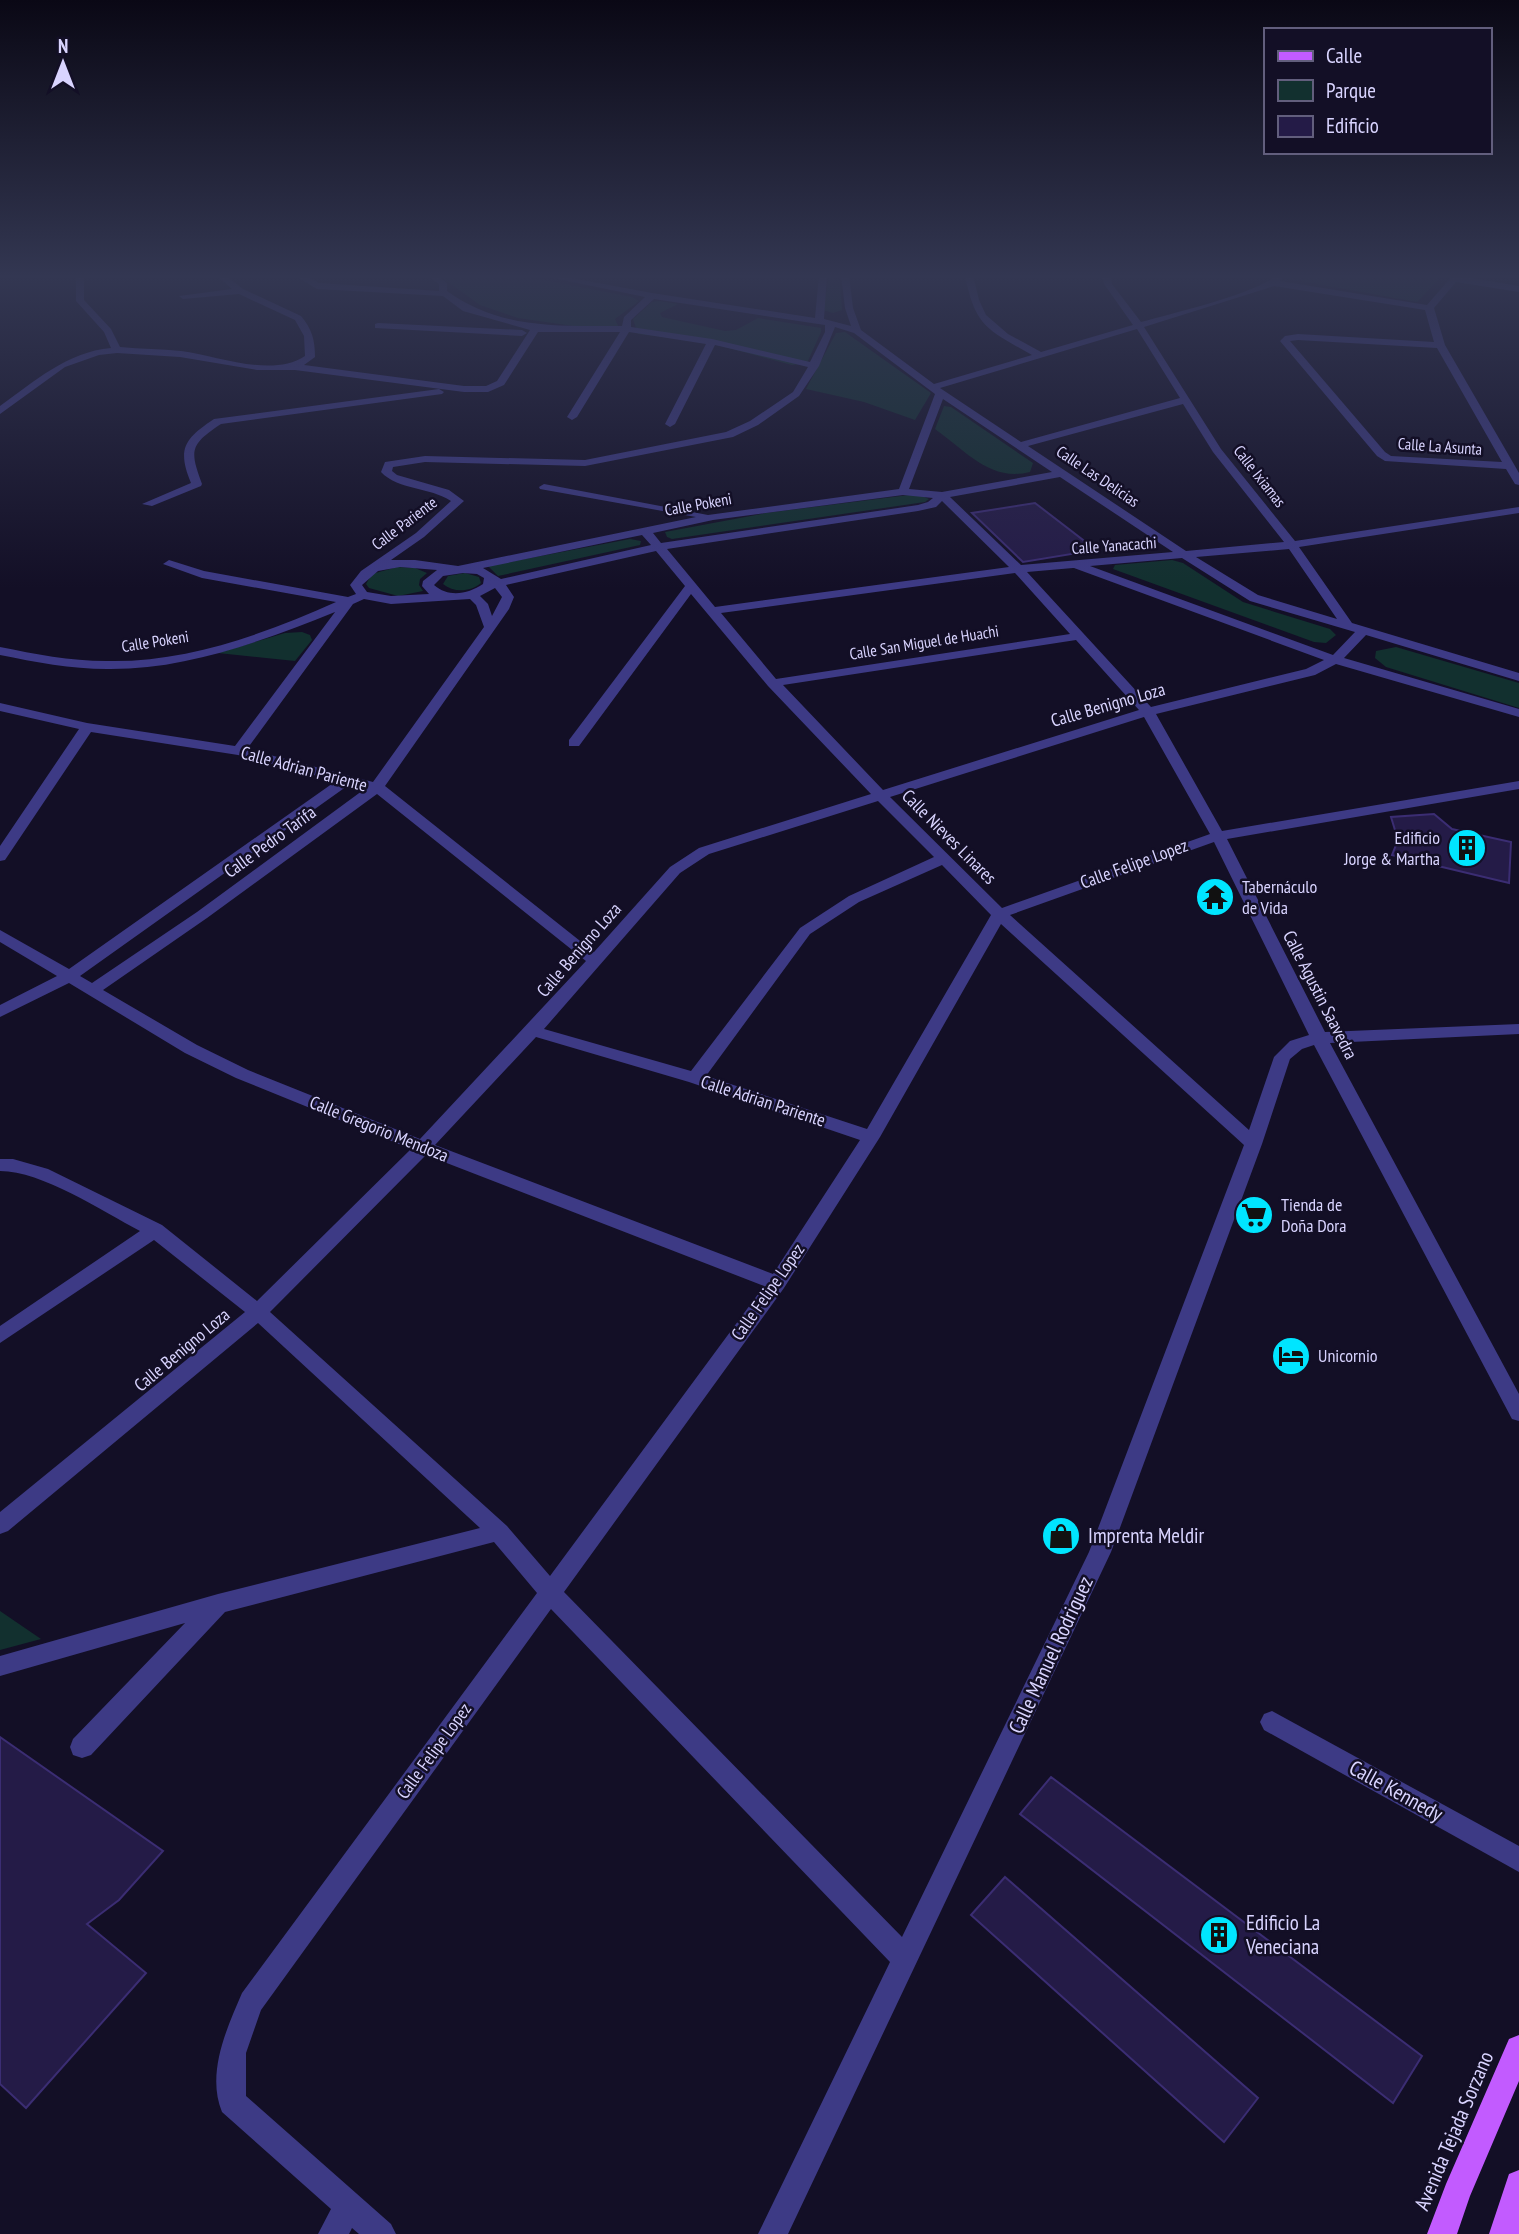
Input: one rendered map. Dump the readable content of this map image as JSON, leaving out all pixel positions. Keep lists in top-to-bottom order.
{
  "streets": {
    "main road": ["Avenida Tejada Sorzano"],
    "street": [
      "Calle La Asunta",
      "Calle Las Delicias",
      "Calle Ixiamas",
      "Calle Pokeni",
      "Calle Pariente",
      "Calle Yanacachi",
      "Calle San Miguel de Huachi",
      "Calle Benigno Loza",
      "Calle Adrian Pariente",
      "Calle Nieves Linares",
      "Calle Pedro Tarifa",
      "Calle Felipe Lopez",
      "Calle Agustin Saavedra",
      "Calle Gregorio Mendoza",
      "Calle Manuel Rodriguez",
      "Calle Kennedy"
    ]
  },
  "crossings": [
    ["Calle Las Delicias", "Calle Ixiamas"],
    ["Calle Las Delicias", "Calle Pokeni"],
    ["Calle Las Delicias", "Calle Yanacachi"],
    ["Calle Ixiamas", "Calle Yanacachi"],
    ["Calle Pokeni", "Calle Nieves Linares"],
    ["Calle Pokeni", "Calle Pedro Tarifa"],
    ["Calle Pokeni", "Calle Agustin Saavedra"],
    ["Calle Yanacachi", "Calle Nieves Linares"],
    ["Calle Yanacachi", "Calle Agustin Saavedra"],
    ["Calle San Miguel de Huachi", "Calle Nieves Linares"],
    ["Calle San Miguel de Huachi", "Calle Agustin Saavedra"],
    ["Calle Benigno Loza", "Calle Adrian Pariente"],
    ["Calle Benigno Loza", "Calle Nieves Linares"],
    ["Calle Benigno Loza", "Calle Agustin Saavedra"],
    ["Calle Benigno Loza", "Calle Gregorio Mendoza"],
    ["Calle Adrian Pariente", "Calle Pedro Tarifa"],
    ["Calle Adrian Pariente", "Calle Felipe Lopez"],
    ["Calle Nieves Linares", "Calle Felipe Lopez"],
    ["Calle Nieves Linares", "Calle Manuel Rodriguez"],
    ["Calle Pedro Tarifa", "Calle Gregorio Mendoza"],
    ["Calle Felipe Lopez", "Calle Agustin Saavedra"],
    ["Calle Felipe Lopez", "Calle Gregorio Mendoza"],
    ["Calle Agustin Saavedra", "Calle Manuel Rodriguez"]
  ],
  "places": {
    "building": ["Edificio Jorge & Martha", "Edificio La Veneciana"],
    "temple": ["Tabernáculo de Vida"],
    "supermarket": ["Tienda de Doña Dora"],
    "hotel": ["Unicornio"],
    "shop": ["Imprenta Meldir"]
  },
  "legend": ["Calle", "Parque", "Edificio"],
  "north": "top"
}
